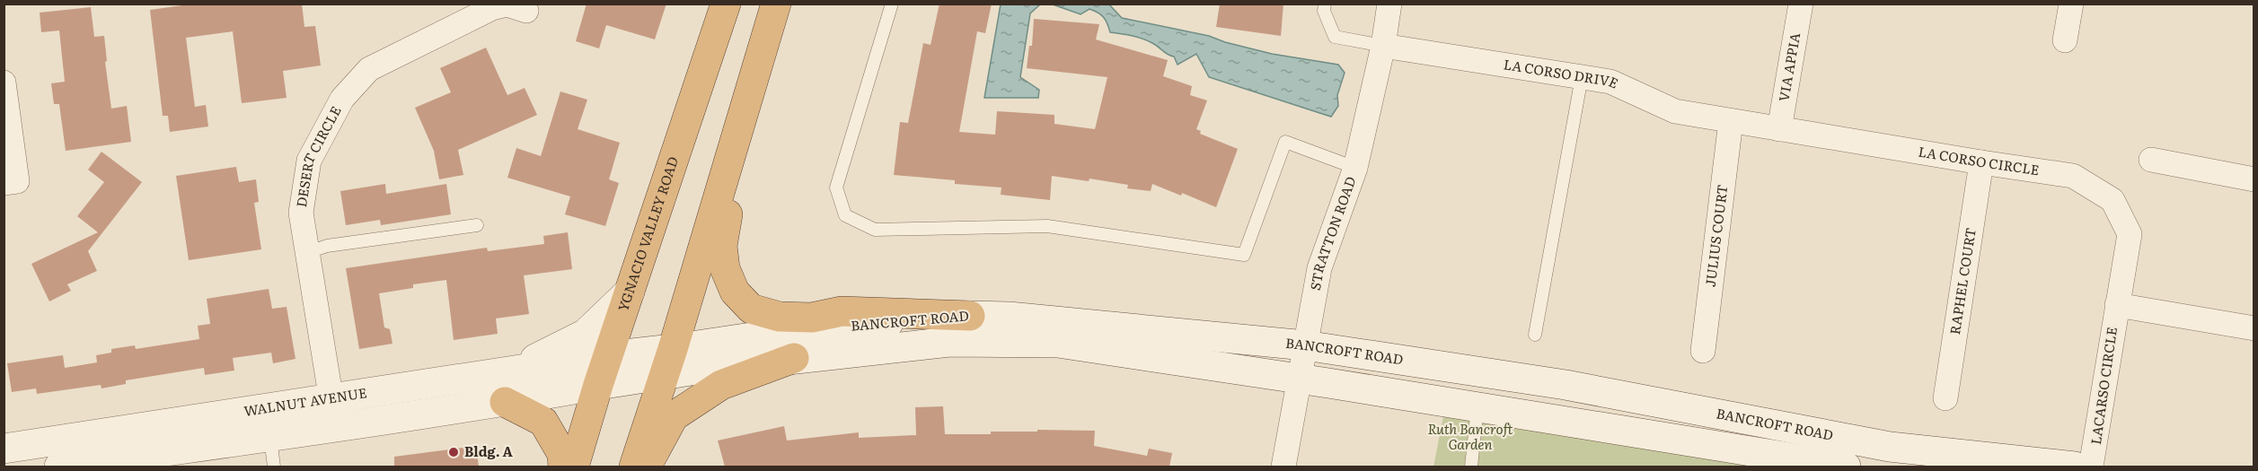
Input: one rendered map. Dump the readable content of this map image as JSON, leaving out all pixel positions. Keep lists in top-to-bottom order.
{
  "streets": {
    "highway": ["YGNACIO VALLEY ROAD"],
    "main road": ["BANCROFT ROAD", "WALNUT AVENUE"],
    "street": [
      "VIA APPIA",
      "LA CORSO DRIVE",
      "DESERT CIRCLE",
      "LA CORSO CIRCLE",
      "STRATTON ROAD",
      "JULIUS COURT",
      "RAPHEL COURT",
      "LACARSO CIRCLE"
    ]
  },
  "crossings": [
    ["VIA APPIA", "LA CORSO CIRCLE"],
    ["LA CORSO DRIVE", "LA CORSO CIRCLE"],
    ["LA CORSO DRIVE", "STRATTON ROAD"],
    ["LA CORSO DRIVE", "JULIUS COURT"],
    ["DESERT CIRCLE", "WALNUT AVENUE"],
    ["LA CORSO CIRCLE", "JULIUS COURT"],
    ["LA CORSO CIRCLE", "RAPHEL COURT"],
    ["LA CORSO CIRCLE", "LACARSO CIRCLE"],
    ["YGNACIO VALLEY ROAD", "BANCROFT ROAD"],
    ["YGNACIO VALLEY ROAD", "WALNUT AVENUE"],
    ["STRATTON ROAD", "BANCROFT ROAD"],
    ["BANCROFT ROAD", "WALNUT AVENUE"]
  ],
  "parks": ["Ruth Bancroft Garden"],
  "places": ["Bldg. A"]
}
